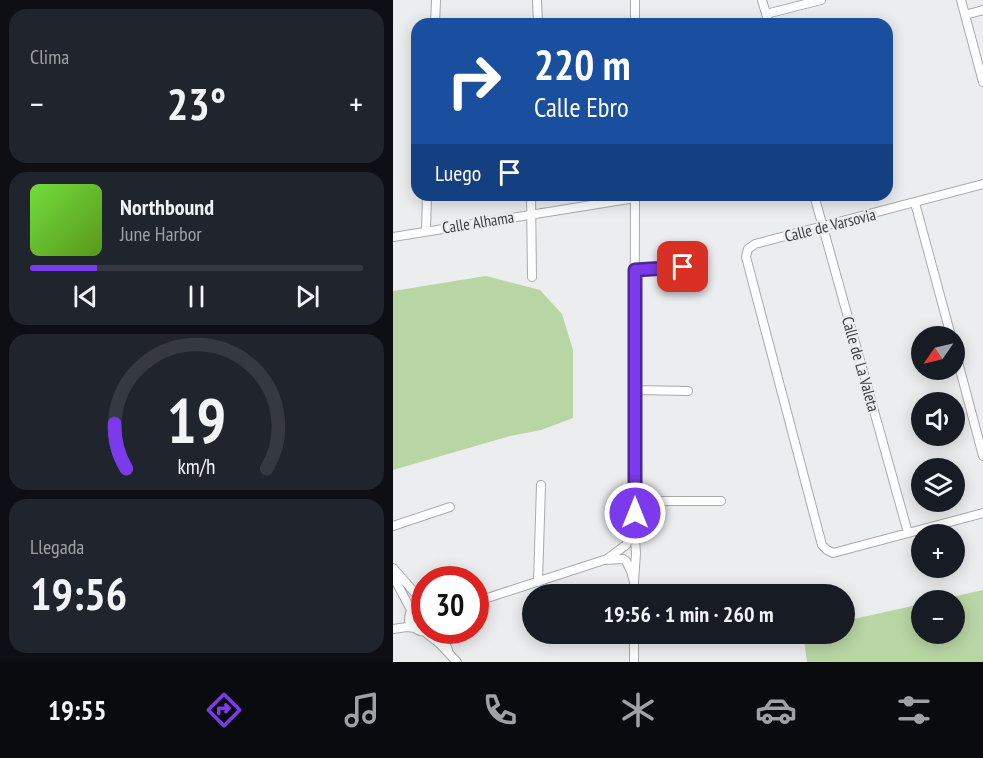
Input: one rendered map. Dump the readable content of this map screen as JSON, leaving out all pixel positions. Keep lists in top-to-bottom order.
{
  "streets": {
    "street": ["Calle Alhama", "Calle de Varsovia", "Calle de La Valeta"]
  },
  "crossings": [
    ["Calle de Varsovia", "Calle de La Valeta"]
  ],
  "north": "bottom left",
  "page": {
    "tile": [
      "Clima",
      ["Llegada", "19:56"]
    ],
    "turn": ["220 m", "Calle Ebro"],
    "heat": ["−", "23°", "+"],
    "then": "Luego",
    "song": ["Northbound", "June Harbor"],
    "map_buttons": ["+", "−"],
    "limit": "30",
    "trip": "19:56 · 1 min · 260 m",
    "tabs": "19:55",
    "gauge": ["19", "km/h"]
  }
}
